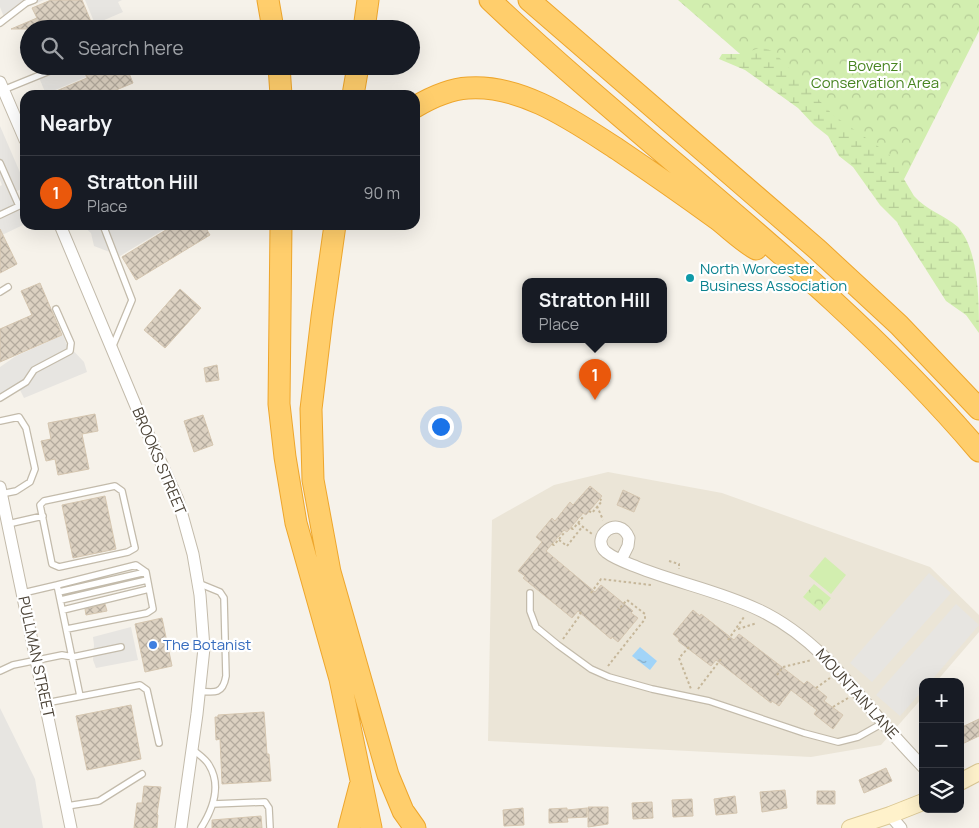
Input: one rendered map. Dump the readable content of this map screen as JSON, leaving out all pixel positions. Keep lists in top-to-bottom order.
{
  "streets": {
    "street": ["BROOKS STREET", "PULLMAN STREET", "MOUNTAIN LANE"]
  },
  "parks": ["Bovenzi Conservation Area"],
  "places": ["North Worcester Business Association", "The Botanist"],
  "page": {
    "search": "Search here",
    "heading": "Nearby",
    "list": [
      {
        "mark": "1",
        "name": "Stratton Hill",
        "note": "Place",
        "value": "90 m"
      }
    ],
    "popup": ["Stratton Hill", "Place"],
    "pins": "1",
    "map_buttons": ["+", "−"]
  }
}
